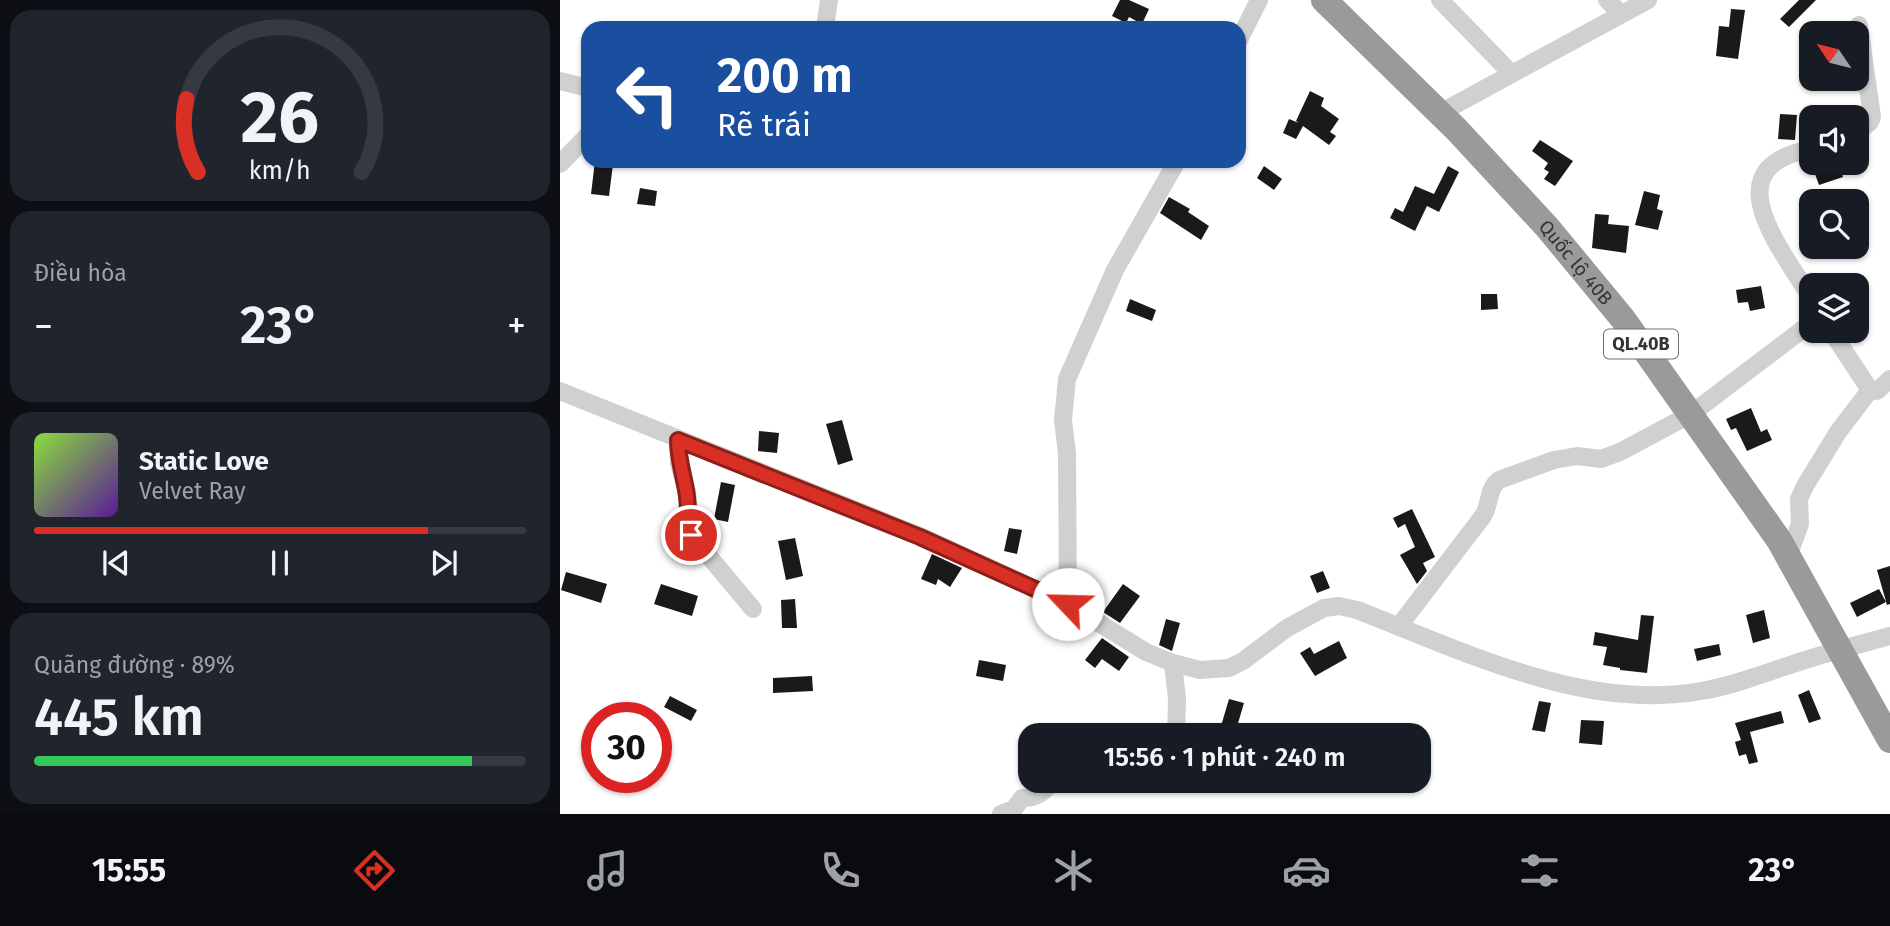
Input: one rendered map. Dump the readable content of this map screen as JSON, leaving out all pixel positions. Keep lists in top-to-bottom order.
{
  "streets": {
    "highway": ["Quốc lộ 40B", "QL.40B"]
  },
  "north": "top left",
  "page": {
    "turn": ["200 m", "Rẽ trái"],
    "tile": [
      "Điều hòa",
      ["Quãng đường · 89%", "445 km"]
    ],
    "heat": ["−", "23°", "+"],
    "song": ["Static Love", "Velvet Ray"],
    "limit": "30",
    "trip": "15:56 · 1 phút · 240 m",
    "tabs": ["15:55", "23°"],
    "gauge": ["26", "km/h"]
  }
}
